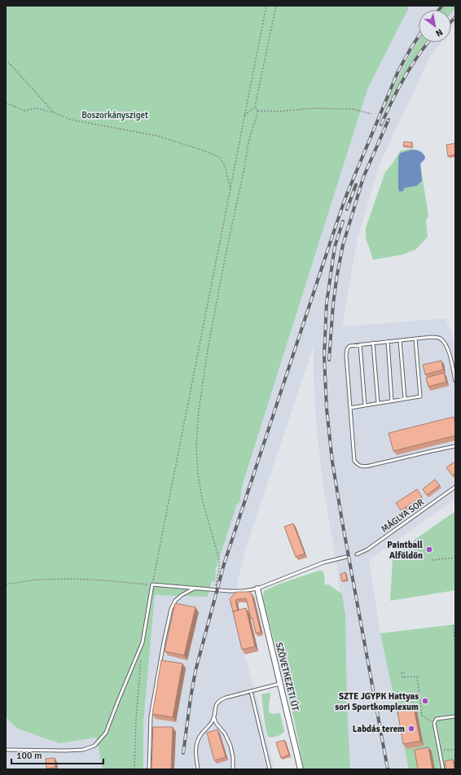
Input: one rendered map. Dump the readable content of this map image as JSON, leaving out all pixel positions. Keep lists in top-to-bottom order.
{
  "streets": {
    "street": ["SZÖVETKEZETI ÚT"],
    "lane": ["MÁGLYA SOR"]
  },
  "parks": ["Boszorkánysziget"],
  "places": ["Paintball Alföldön", "SZTE JGYPK Hattyas sori Sportkomplexum", "Labdás terem"],
  "scale_bar": "100 m",
  "north": "bottom right"
}
